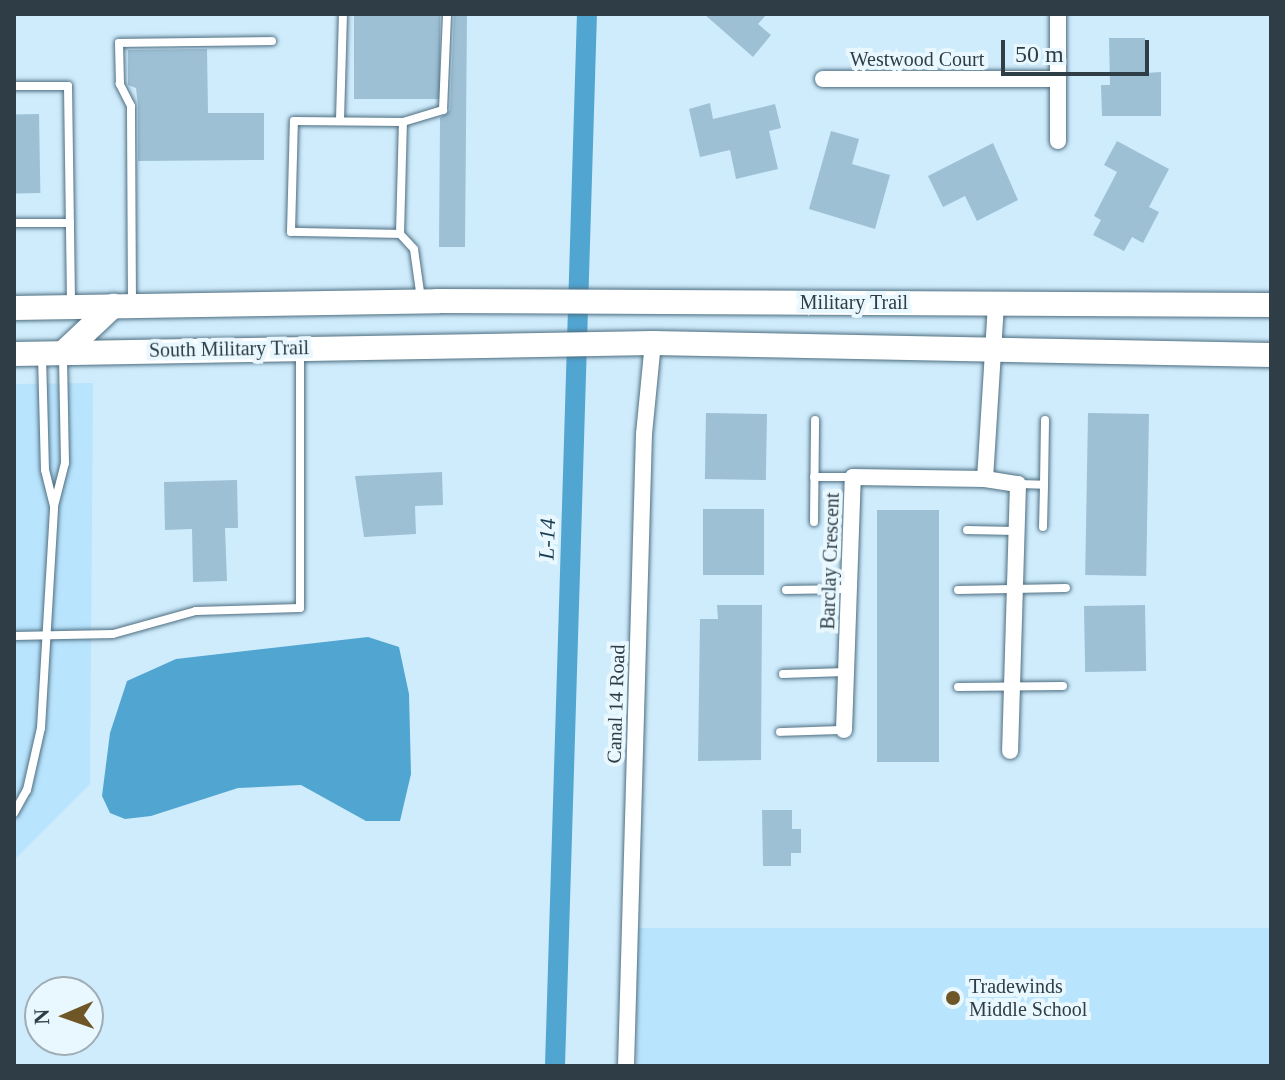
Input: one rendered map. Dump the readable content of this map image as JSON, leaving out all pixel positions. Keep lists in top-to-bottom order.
{
  "streets": {
    "main road": ["Military Trail", "South Military Trail"],
    "street": ["Westwood Court", "Barclay Crescent", "Canal 14 Road"]
  },
  "crossings": [
    ["South Military Trail", "Canal 14 Road"]
  ],
  "water": ["L-14"],
  "places": ["Tradewinds Middle School"],
  "scale_bar": "50 m",
  "north": "left"
}
